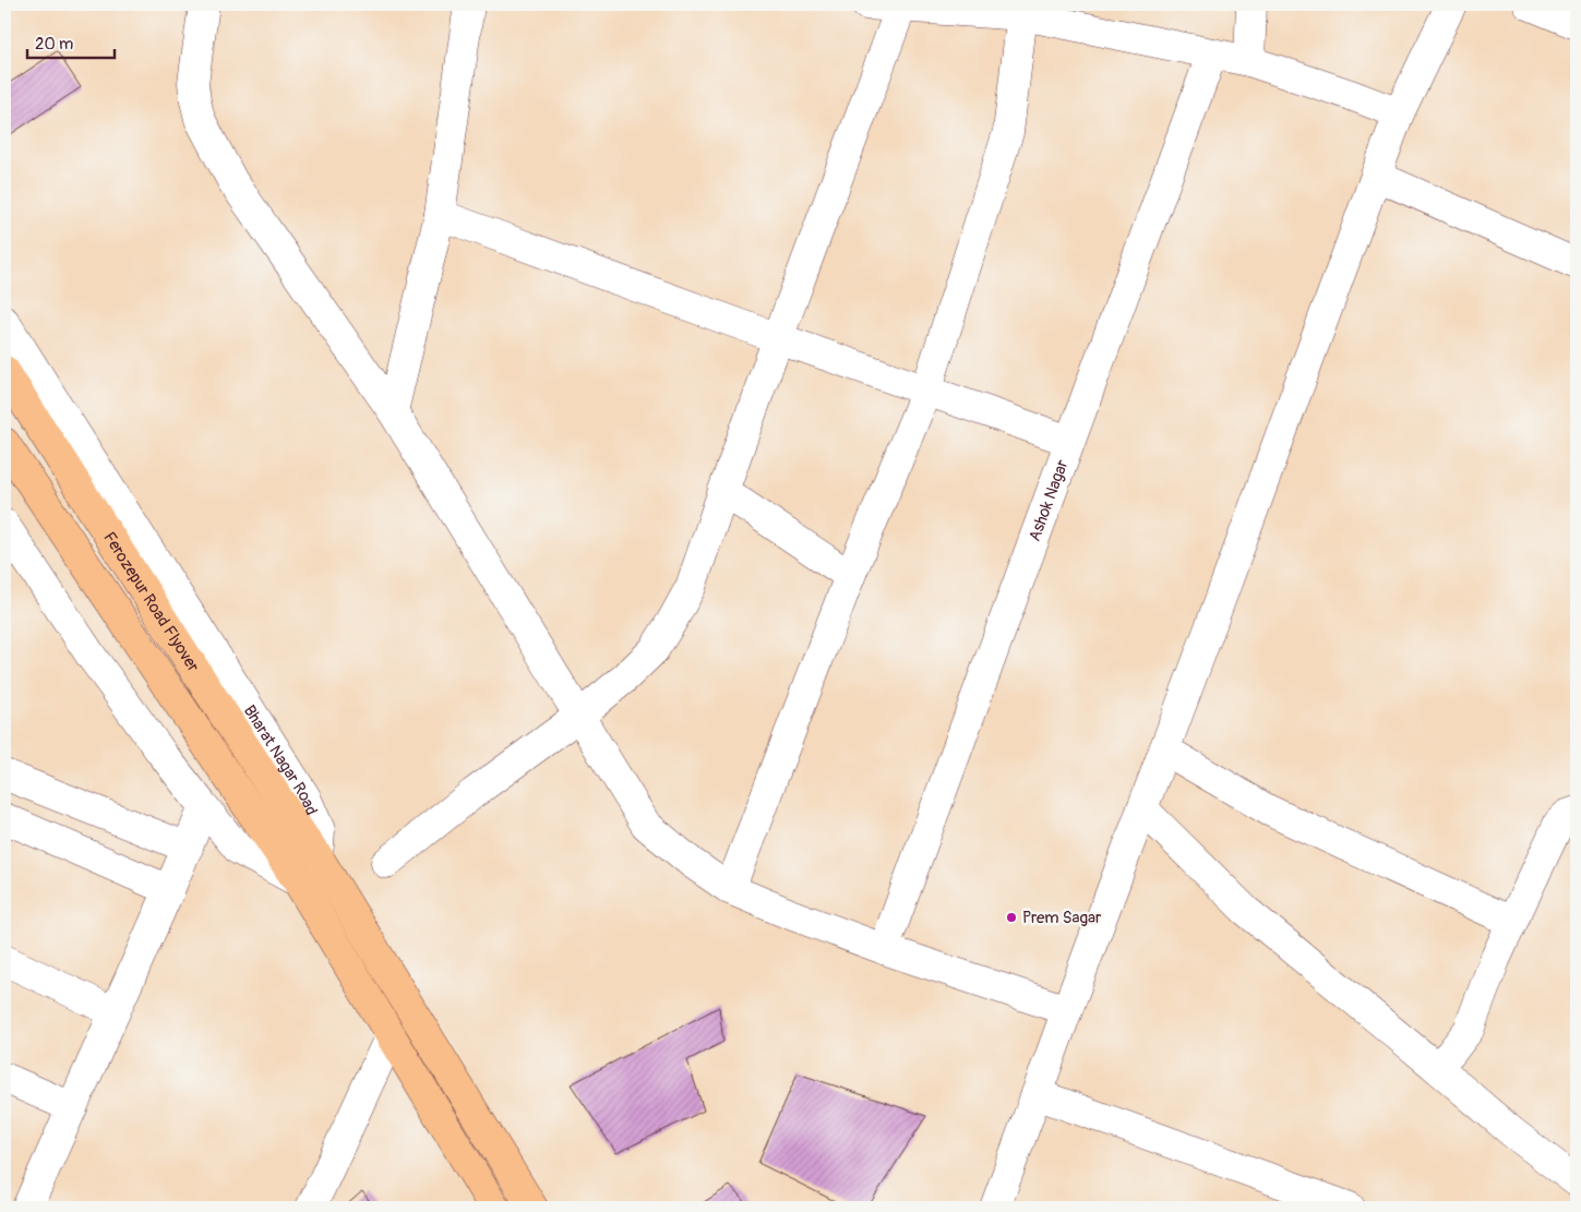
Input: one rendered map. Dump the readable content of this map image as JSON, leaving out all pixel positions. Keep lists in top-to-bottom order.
{
  "streets": {
    "main road": ["Ferozepur Road Flyover"],
    "street": ["Ashok Nagar", "Bharat Nagar Road"]
  },
  "places": ["Prem Sagar"],
  "scale_bar": "20 m"
}
